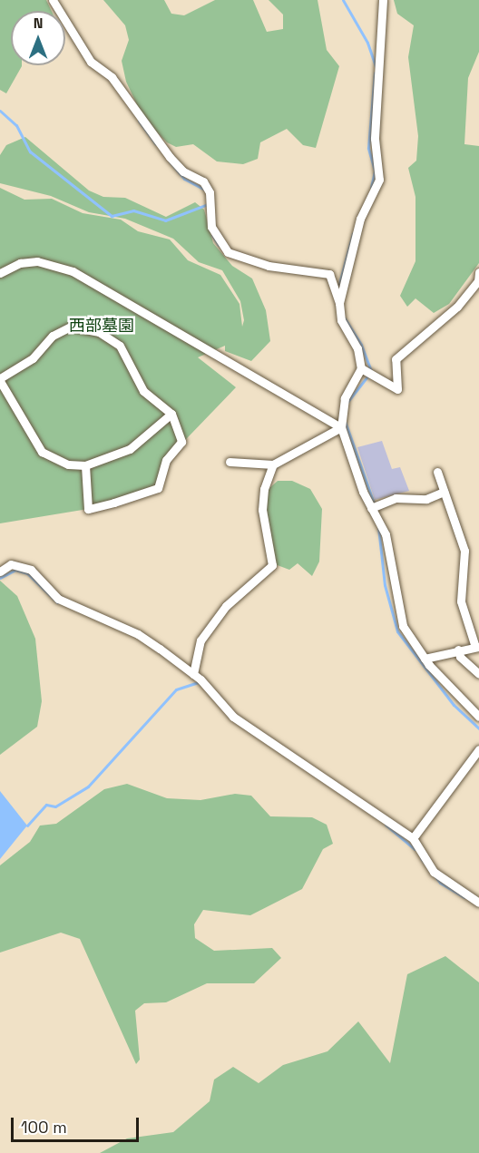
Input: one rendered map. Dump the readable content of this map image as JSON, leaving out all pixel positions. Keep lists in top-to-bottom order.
{
  "parks": ["西部墓園"],
  "scale_bar": "100 m",
  "north": "top"
}
